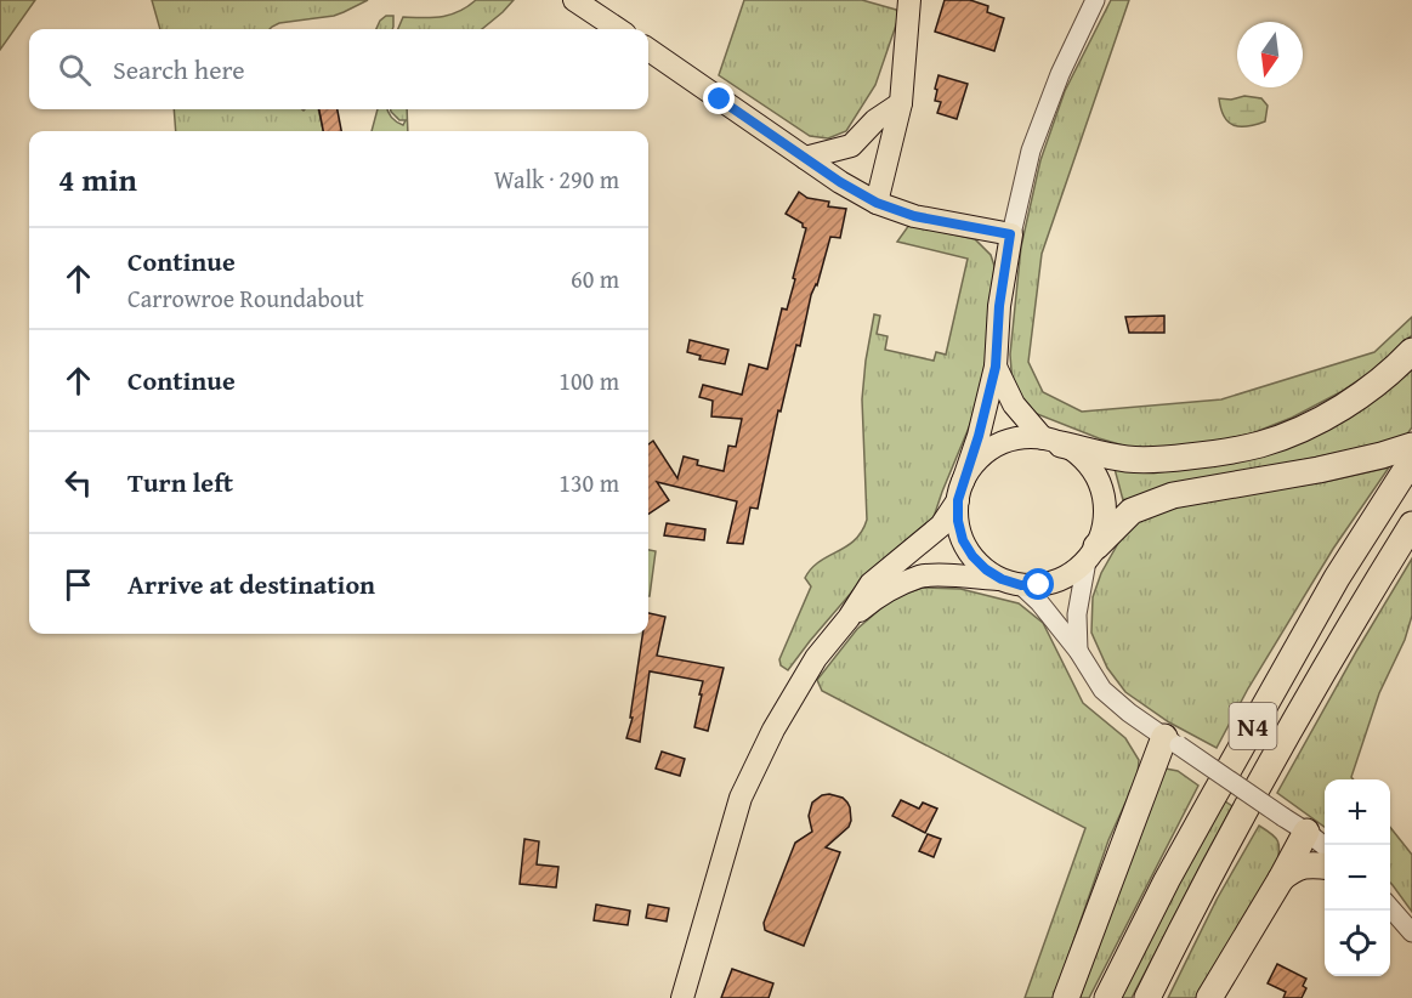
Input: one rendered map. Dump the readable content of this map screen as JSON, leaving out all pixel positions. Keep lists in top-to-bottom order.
{
  "streets": {
    "highway": ["N4"]
  },
  "north": "bottom",
  "page": {
    "search": "Search here",
    "heading": ["4 min", "Walk · 290 m"],
    "list": [
      ["Continue", "Carrowroe Roundabout", "60 m"],
      ["Continue", "100 m"],
      ["Turn left", "130 m"],
      "Arrive at destination"
    ],
    "map_buttons": ["+", "−"]
  }
}
